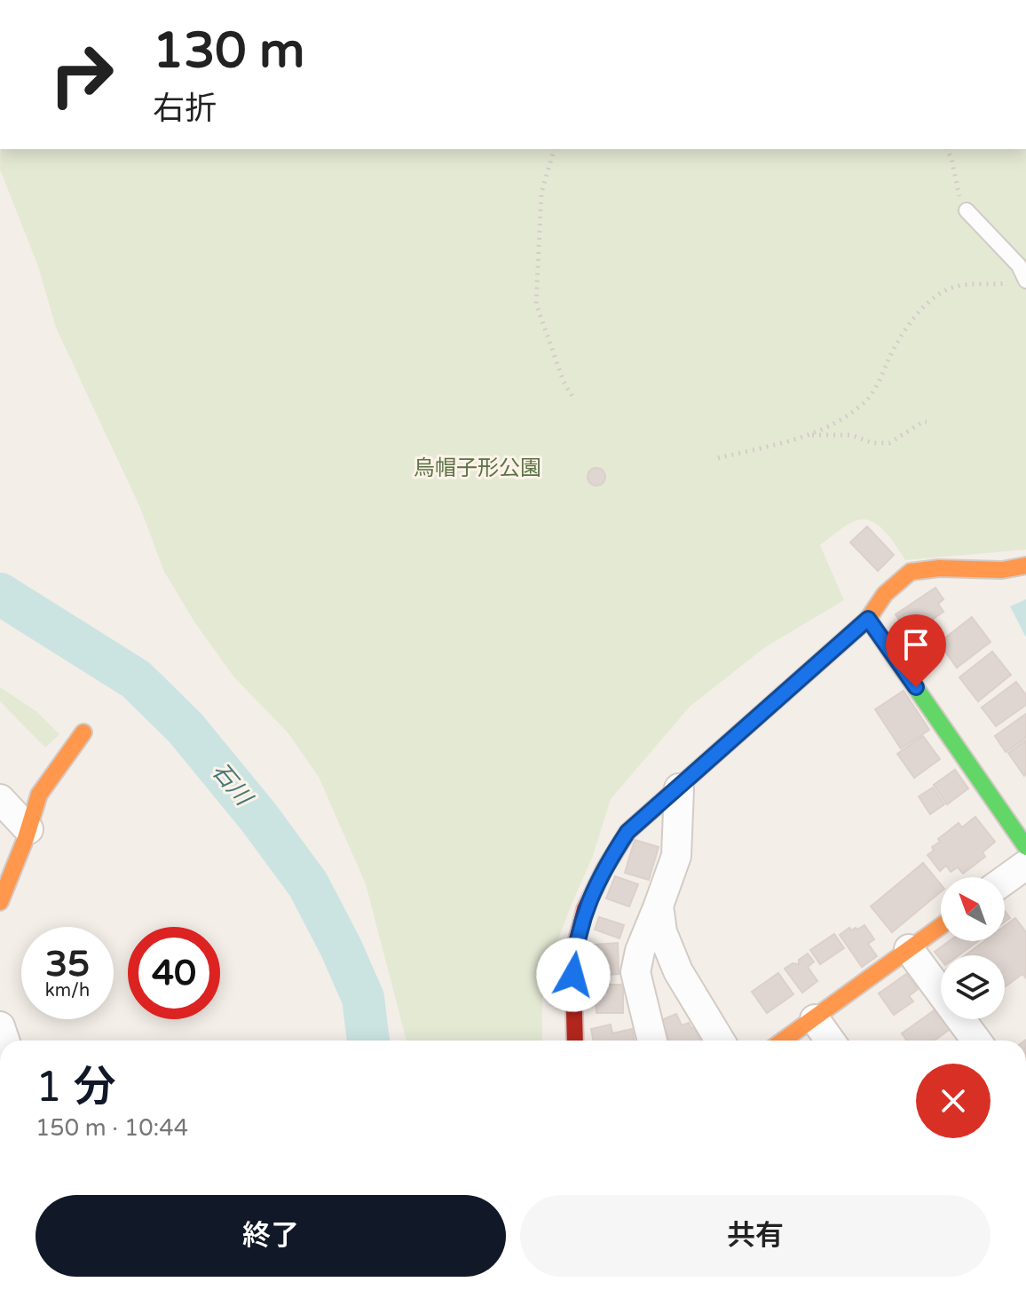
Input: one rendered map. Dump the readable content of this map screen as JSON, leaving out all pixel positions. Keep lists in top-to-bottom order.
{
  "water": ["石川"],
  "parks": ["烏帽子形公園"],
  "north": "top left",
  "page": {
    "turn": ["130 m", "右折"],
    "speed": "35 km/h",
    "limit": "40",
    "heading": ["1 分", "150 m · 10:44"],
    "buttons": ["終了", "共有"]
  }
}
